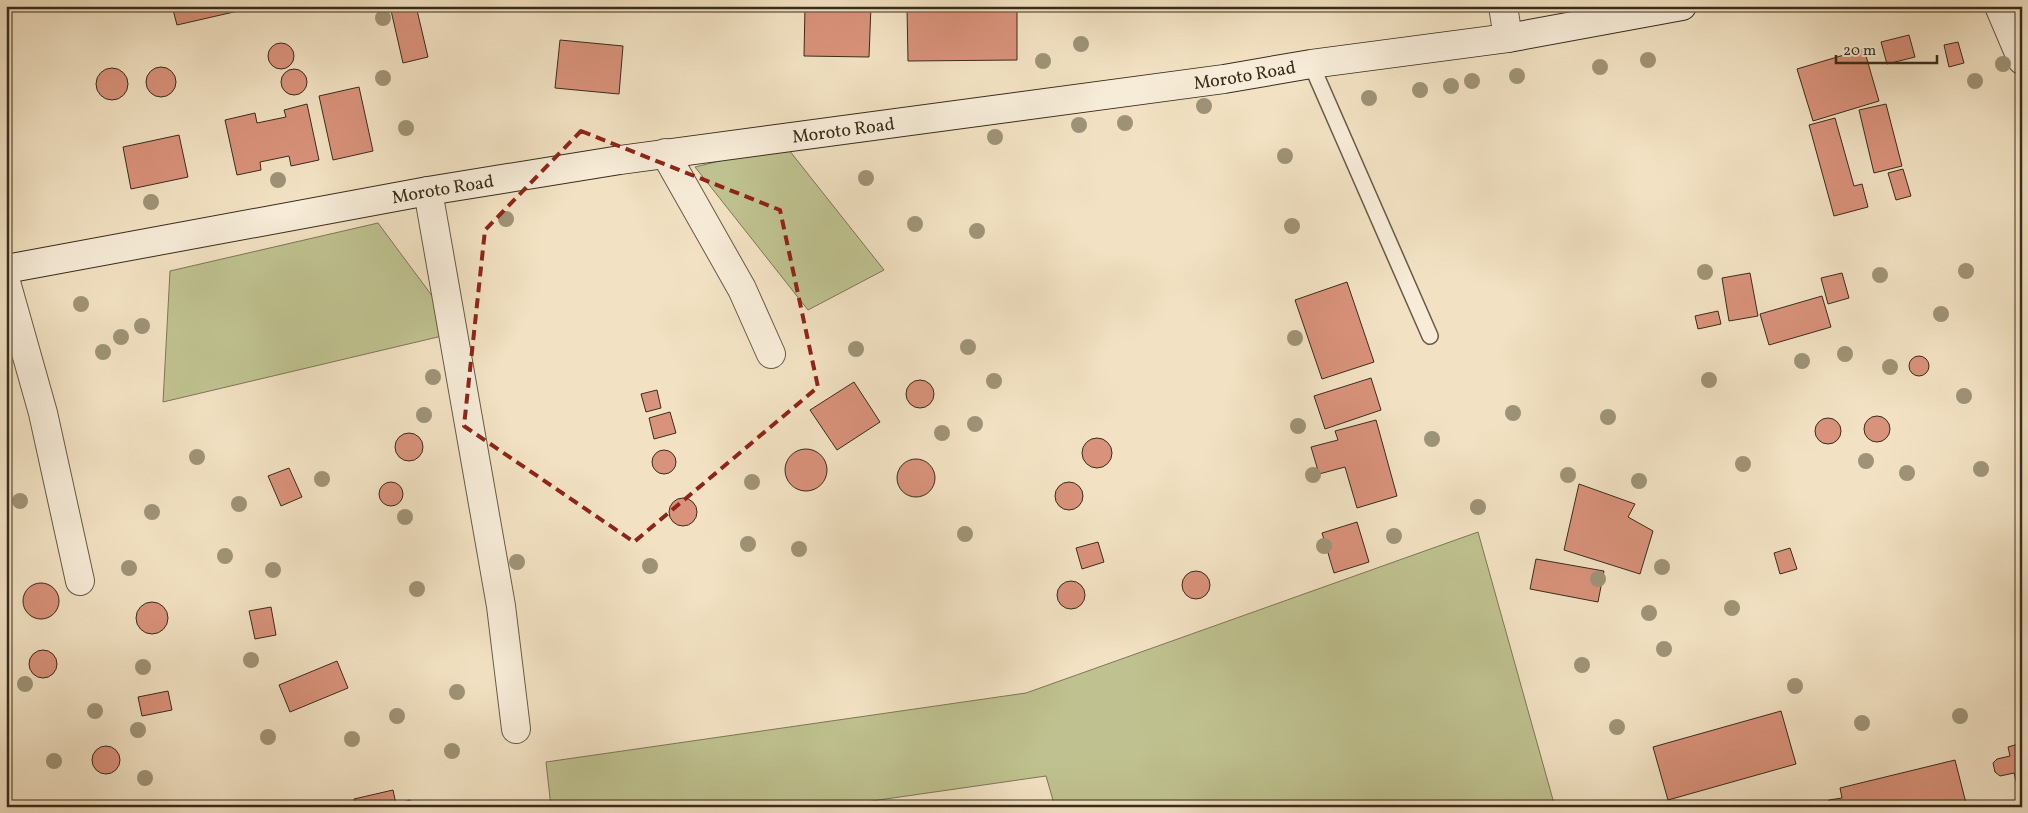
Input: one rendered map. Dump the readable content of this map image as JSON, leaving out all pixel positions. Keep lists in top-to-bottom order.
{
  "streets": {
    "main road": ["Moroto Road"]
  },
  "scale_bar": "20 m"
}
